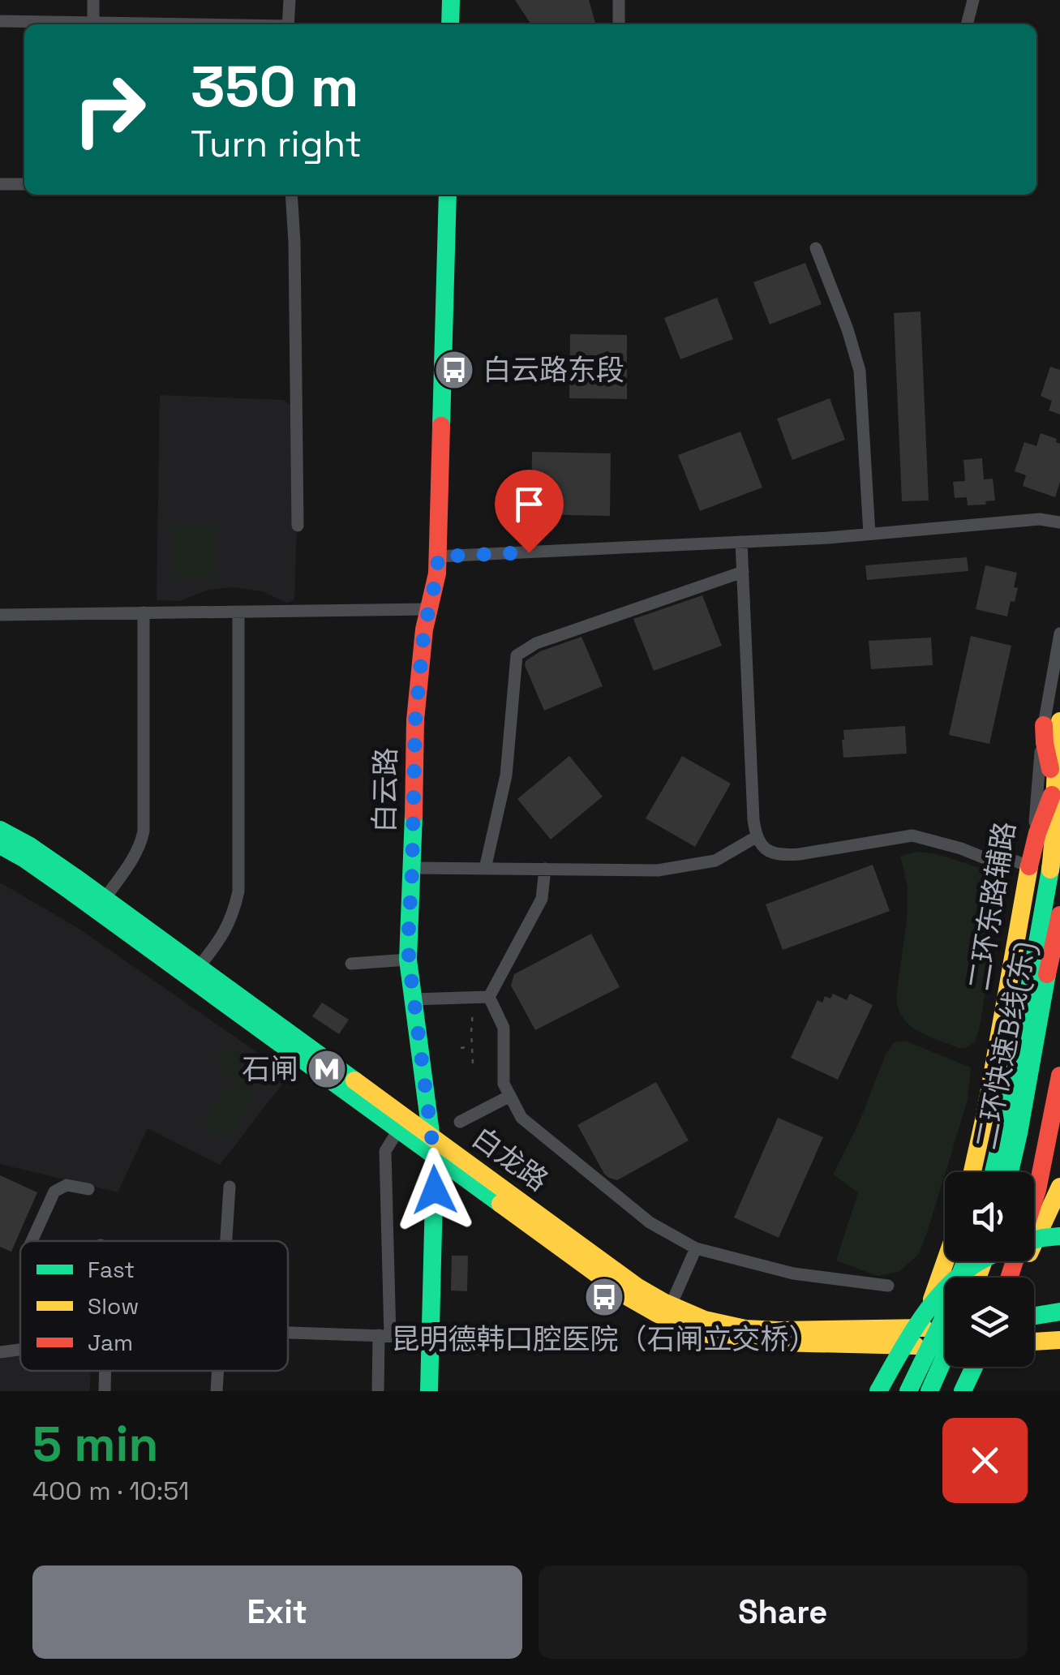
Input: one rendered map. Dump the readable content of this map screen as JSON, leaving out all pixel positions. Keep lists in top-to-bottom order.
{
  "streets": {
    "main road": [
      "白云路",
      "二环东路辅路",
      "二环快速B线(东)",
      "白龙路"
    ]
  },
  "crossings": [
    ["白云路", "白龙路"]
  ],
  "places": {
    "bus stop": ["白云路东段", "昆明德韩口腔医院（石闸立交桥）"],
    "metro station": ["石闸"]
  },
  "legend": ["Fast", "Slow", "Jam"],
  "page": {
    "turn": ["350 m", "Turn right"],
    "heading": ["5 min", "400 m · 10:51"],
    "buttons": ["Exit", "Share"]
  }
}
